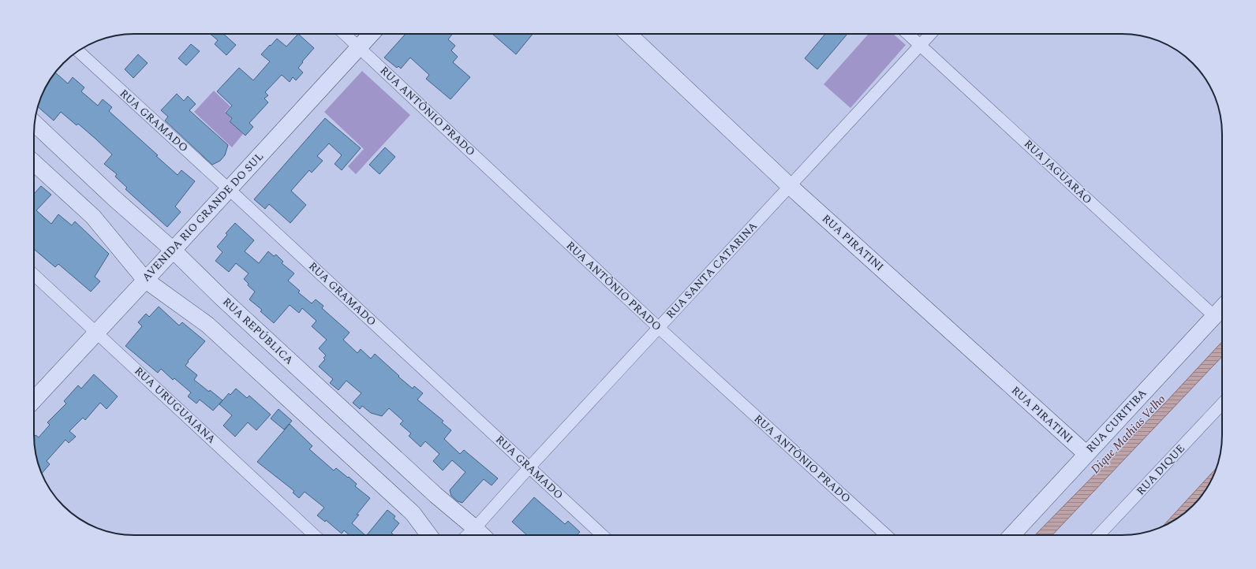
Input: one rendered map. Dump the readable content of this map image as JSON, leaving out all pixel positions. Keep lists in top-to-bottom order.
{
  "streets": {
    "street": [
      "RUA ANTÔNIO PRADO",
      "RUA GRAMADO",
      "RUA JAGUARÃO",
      "AVENIDA RIO GRANDE DO SUL",
      "RUA PIRATINI",
      "RUA SANTA CATARINA",
      "RUA REPÚBLICA",
      "RUA URUGUAIANA",
      "RUA CURITIBA",
      "RUA DIQUE"
    ]
  },
  "crossings": [
    ["RUA ANTÔNIO PRADO", "AVENIDA RIO GRANDE DO SUL"],
    ["RUA ANTÔNIO PRADO", "RUA SANTA CATARINA"],
    ["RUA GRAMADO", "AVENIDA RIO GRANDE DO SUL"],
    ["RUA GRAMADO", "RUA SANTA CATARINA"],
    ["RUA JAGUARÃO", "RUA SANTA CATARINA"],
    ["RUA JAGUARÃO", "RUA CURITIBA"],
    ["AVENIDA RIO GRANDE DO SUL", "RUA REPÚBLICA"],
    ["AVENIDA RIO GRANDE DO SUL", "RUA URUGUAIANA"],
    ["RUA PIRATINI", "RUA SANTA CATARINA"],
    ["RUA PIRATINI", "RUA CURITIBA"],
    ["RUA SANTA CATARINA", "RUA REPÚBLICA"]
  ],
  "water": ["Dique Mathias Velho"]
}
